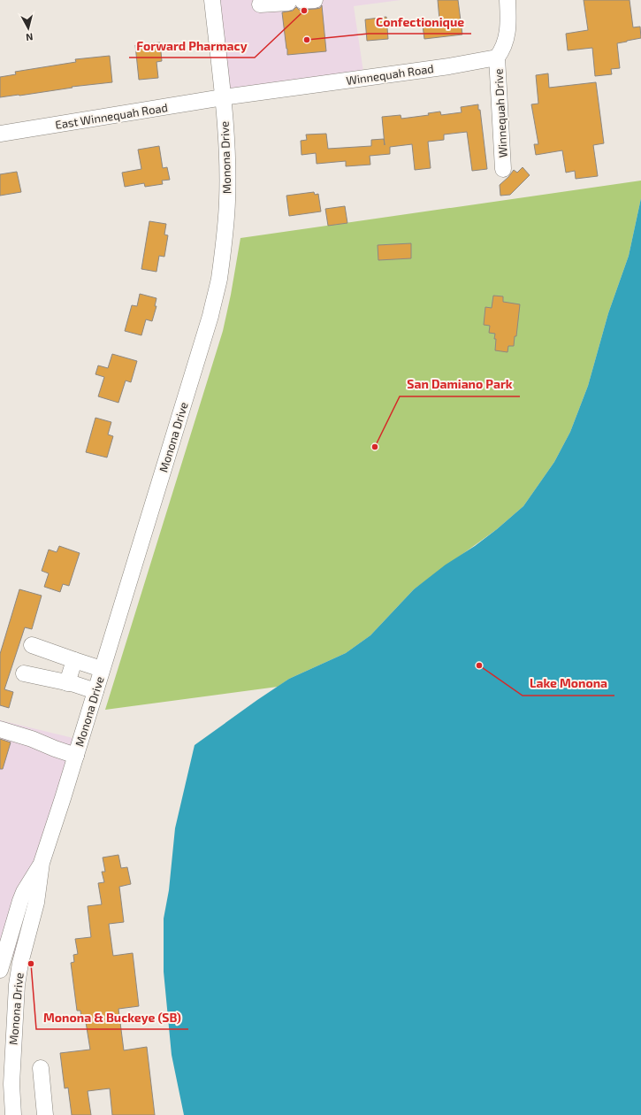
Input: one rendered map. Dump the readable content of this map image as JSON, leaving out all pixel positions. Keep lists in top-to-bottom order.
{
  "streets": {
    "street": [
      "Winnequah Road",
      "Winnequah Drive",
      "East Winnequah Road",
      "Monona Drive"
    ]
  },
  "crossings": [
    ["Winnequah Road", "Winnequah Drive"],
    ["Winnequah Road", "East Winnequah Road"],
    ["Winnequah Road", "Monona Drive"],
    ["East Winnequah Road", "Monona Drive"]
  ],
  "places": [
    "Forward Pharmacy",
    "Confectionique",
    "San Damiano Park",
    "Lake Monona",
    "Monona & Buckeye (SB)"
  ],
  "north": "bottom"
}
